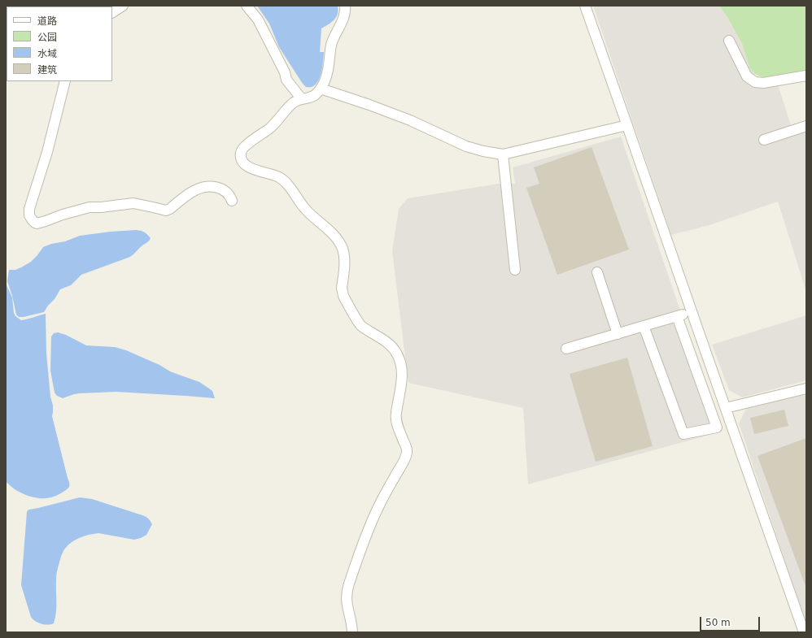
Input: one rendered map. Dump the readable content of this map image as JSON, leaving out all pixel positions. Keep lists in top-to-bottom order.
{
  "legend": [
    "道路",
    "公园",
    "水域",
    "建筑"
  ],
  "scale_bar": "50 m"
}
